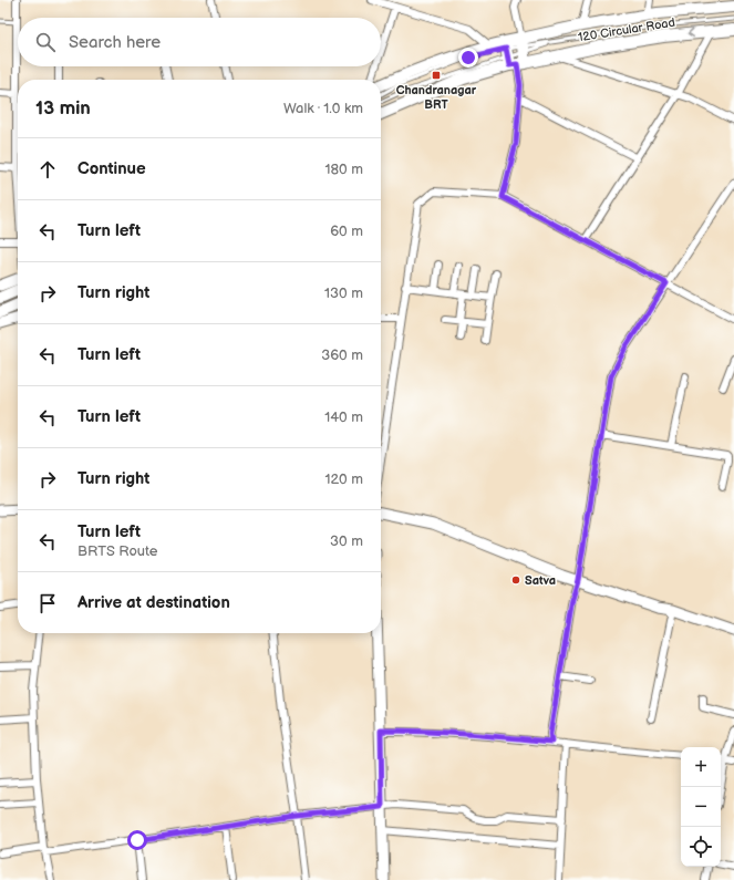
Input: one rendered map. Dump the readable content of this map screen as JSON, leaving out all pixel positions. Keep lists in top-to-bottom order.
{
  "streets": {
    "main road": ["120 Circular Road"]
  },
  "places": {
    "transit": ["Chandranagar BRT"],
    "other": ["Satva"]
  },
  "page": {
    "search": "Search here",
    "heading": ["13 min", "Walk · 1.0 km"],
    "list": [
      ["Continue", "180 m"],
      ["Turn left", "60 m"],
      ["Turn right", "130 m"],
      ["Turn left", "360 m"],
      ["Turn left", "140 m"],
      ["Turn right", "120 m"],
      ["Turn left", "BRTS Route", "30 m"],
      "Arrive at destination"
    ],
    "map_buttons": ["+", "−"]
  }
}
